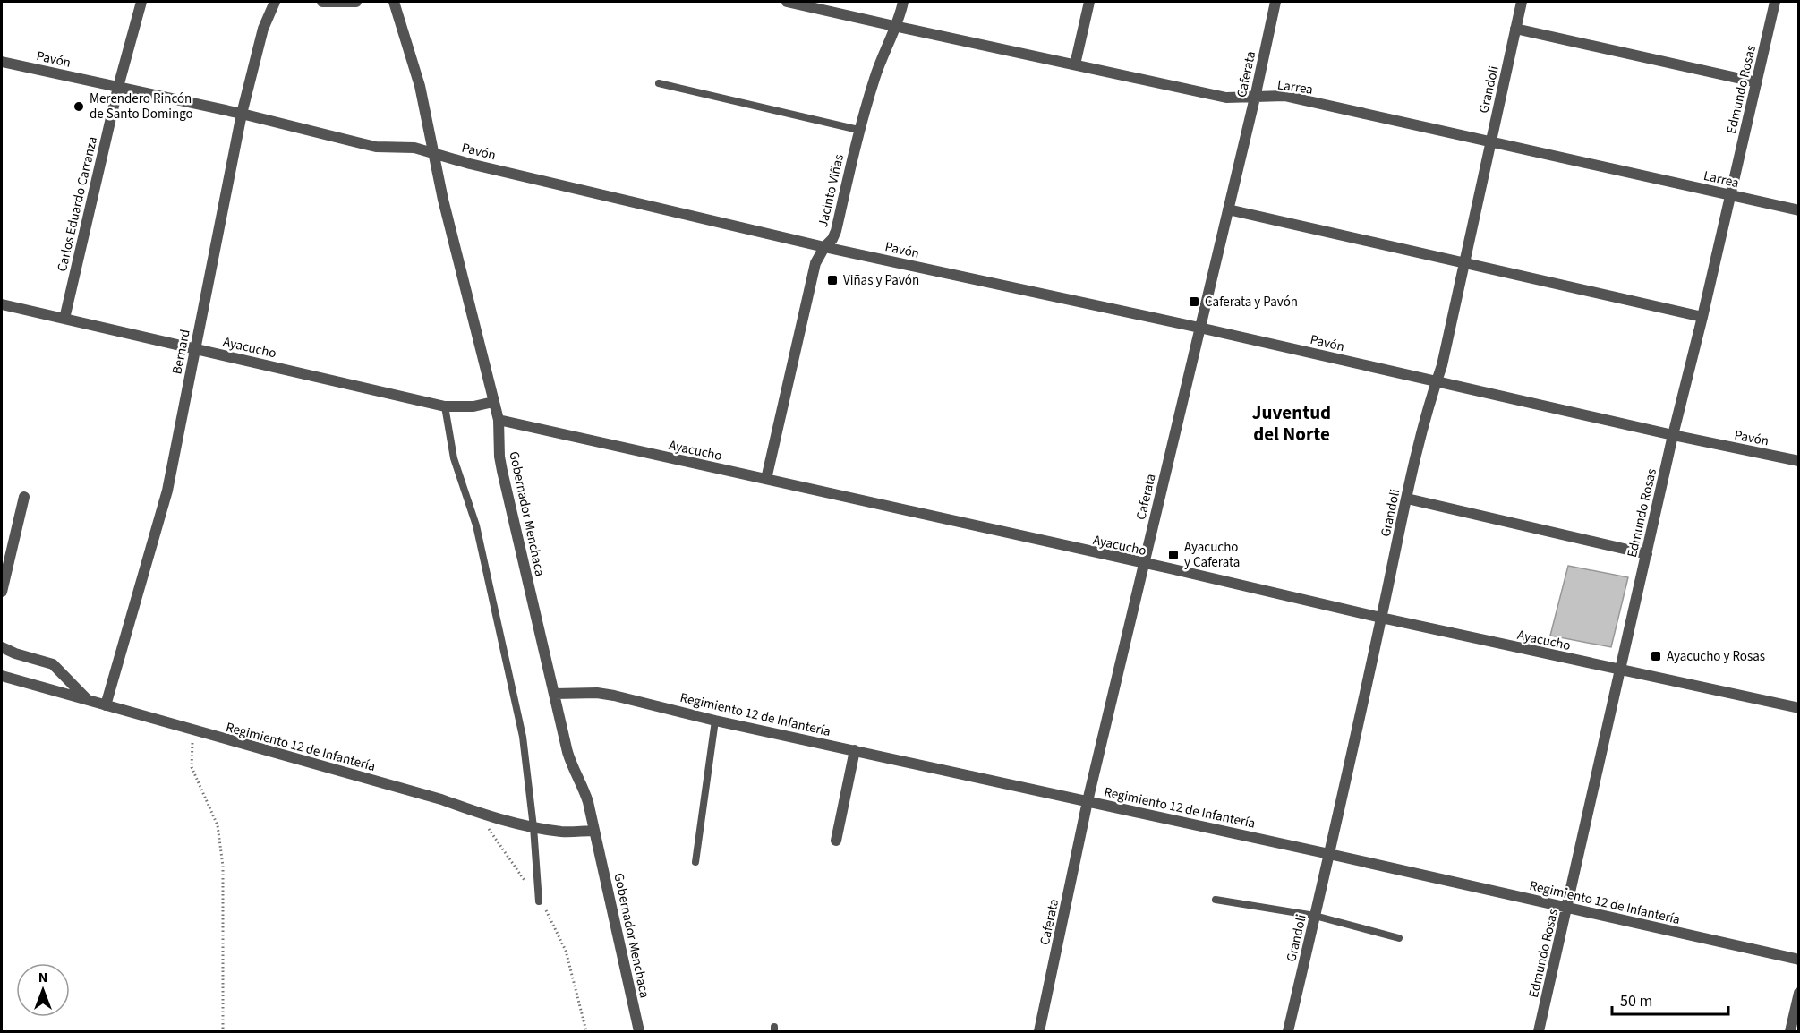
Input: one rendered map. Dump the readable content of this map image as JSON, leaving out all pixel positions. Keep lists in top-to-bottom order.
{
  "streets": {
    "street": [
      "Pavón",
      "Caferata",
      "Larrea",
      "Grandoli",
      "Edmundo Rosas",
      "Jacinto Viñas",
      "Carlos Eduardo Carranza",
      "Ayacucho",
      "Bernard",
      "Gobernador Menchaca",
      "Regimiento 12 de Infantería"
    ]
  },
  "crossings": [
    ["Pavón", "Caferata"],
    ["Pavón", "Grandoli"],
    ["Pavón", "Edmundo Rosas"],
    ["Pavón", "Jacinto Viñas"],
    ["Pavón", "Carlos Eduardo Carranza"],
    ["Pavón", "Bernard"],
    ["Pavón", "Gobernador Menchaca"],
    ["Caferata", "Larrea"],
    ["Caferata", "Ayacucho"],
    ["Caferata", "Regimiento 12 de Infantería"],
    ["Larrea", "Grandoli"],
    ["Larrea", "Edmundo Rosas"],
    ["Larrea", "Jacinto Viñas"],
    ["Grandoli", "Ayacucho"],
    ["Grandoli", "Regimiento 12 de Infantería"],
    ["Edmundo Rosas", "Ayacucho"],
    ["Edmundo Rosas", "Regimiento 12 de Infantería"],
    ["Jacinto Viñas", "Ayacucho"],
    ["Carlos Eduardo Carranza", "Ayacucho"],
    ["Ayacucho", "Bernard"],
    ["Ayacucho", "Gobernador Menchaca"],
    ["Bernard", "Regimiento 12 de Infantería"],
    ["Gobernador Menchaca", "Regimiento 12 de Infantería"]
  ],
  "districts": ["Juventud del Norte"],
  "places": {
    "other": ["Merendero Rincón de Santo Domingo"],
    "transit": [
      "Viñas y Pavón",
      "Caferata y Pavón",
      "Ayacucho y Caferata",
      "Ayacucho y Rosas"
    ]
  },
  "scale_bar": "50 m",
  "north": "top"
}
